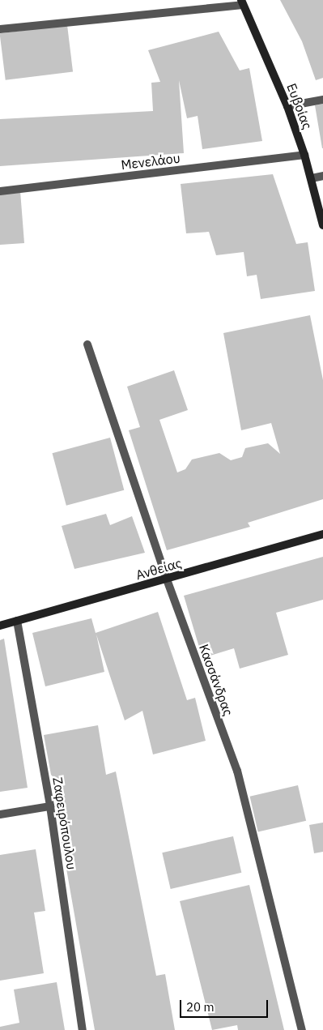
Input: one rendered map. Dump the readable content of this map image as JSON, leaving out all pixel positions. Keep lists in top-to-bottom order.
{
  "streets": {
    "main road": ["Ευβοίας", "Ανθείας"],
    "street": ["Μενελάου", "Κασσάνδρας", "Ζαφειρόπουλου"]
  },
  "crossings": [
    ["Ευβοίας", "Μενελάου"],
    ["Ανθείας", "Κασσάνδρας"],
    ["Ανθείας", "Ζαφειρόπουλου"]
  ],
  "scale_bar": "20 m"
}
